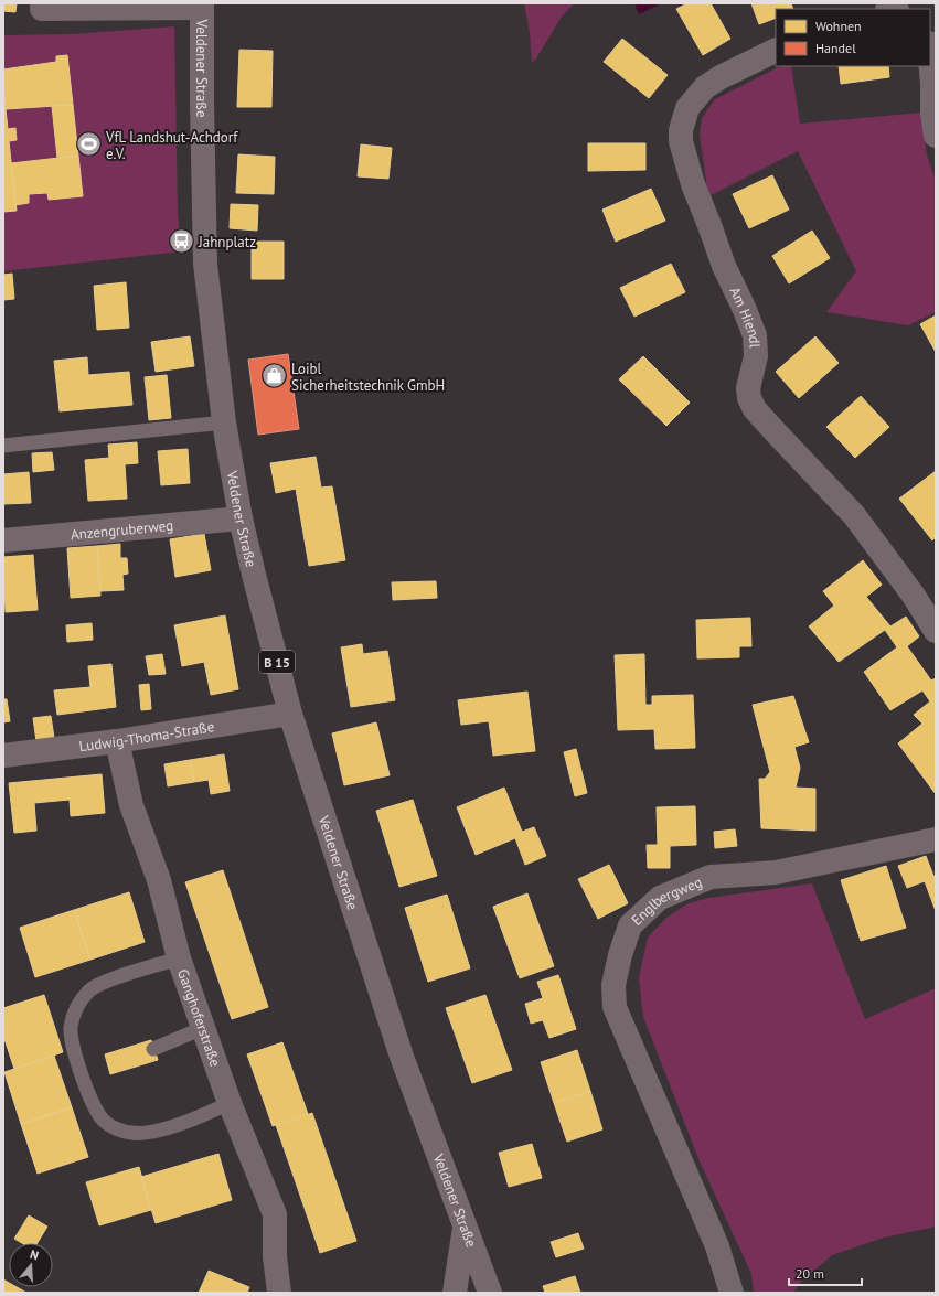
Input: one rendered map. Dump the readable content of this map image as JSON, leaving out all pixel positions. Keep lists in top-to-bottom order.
{
  "streets": {
    "main road": ["Veldener Straße", "B 15"],
    "street": [
      "Am Hiendl",
      "Anzengruberweg",
      "Ludwig-Thoma-Straße",
      "Englbergweg",
      "Ganghoferstraße"
    ]
  },
  "crossings": [
    ["Veldener Straße", "Anzengruberweg"],
    ["Veldener Straße", "Ludwig-Thoma-Straße"],
    ["Ludwig-Thoma-Straße", "Ganghoferstraße"]
  ],
  "places": {
    "sports": ["VfL Landshut-Achdorf e.V."],
    "bus stop": ["Jahnplatz"],
    "shop": ["Loibl Sicherheitstechnik GmbH"]
  },
  "legend": ["Wohnen", "Handel"],
  "scale_bar": "20 m",
  "north": "top"
}
